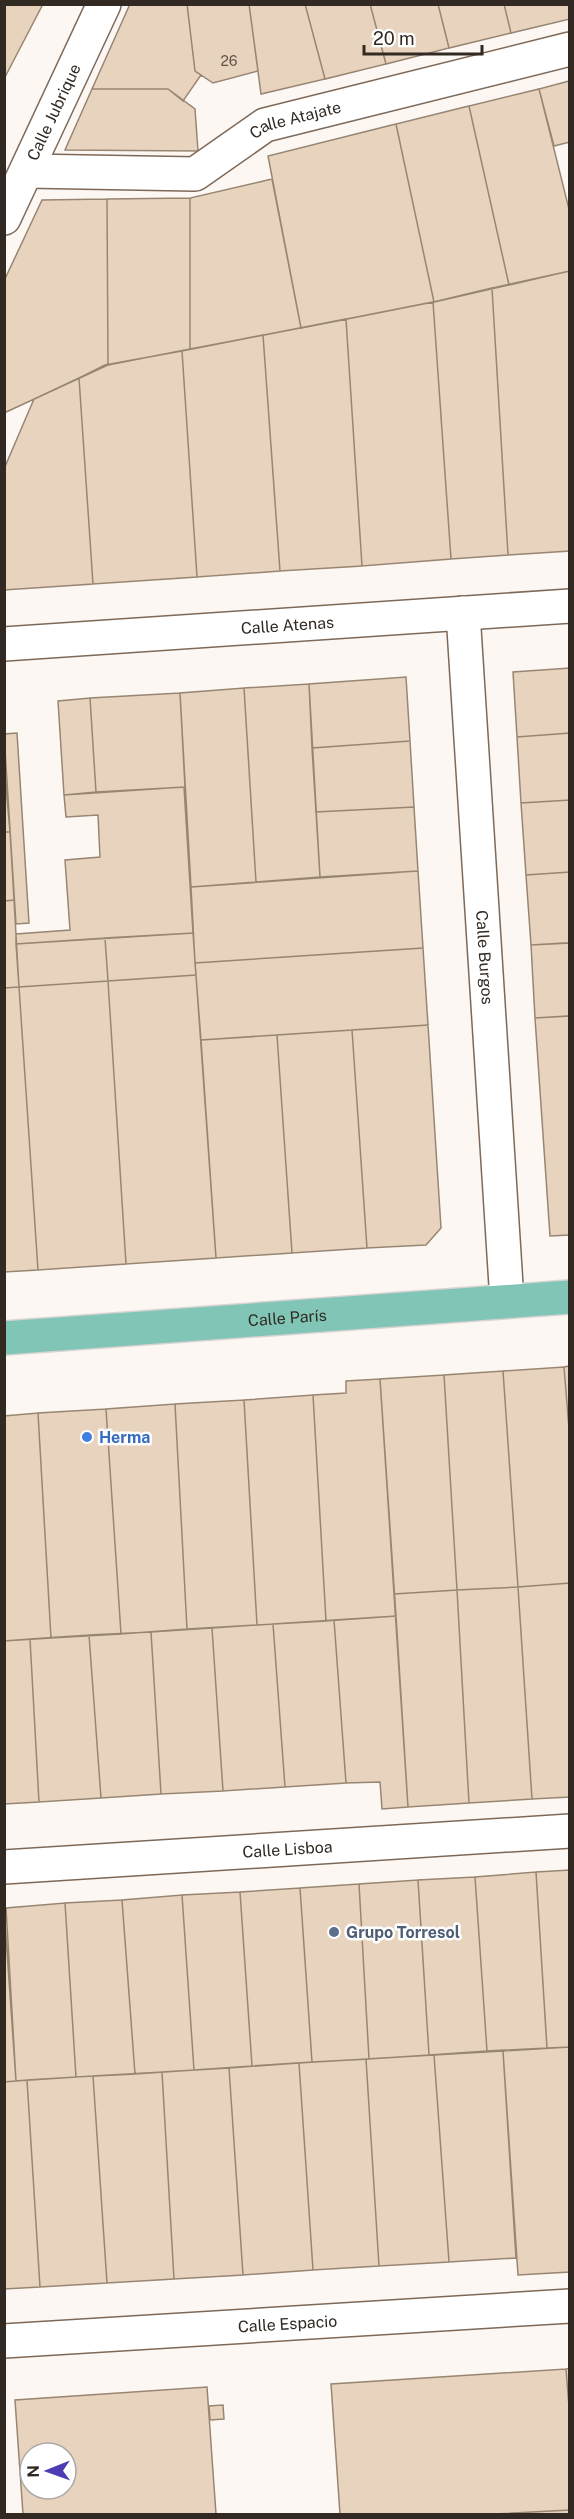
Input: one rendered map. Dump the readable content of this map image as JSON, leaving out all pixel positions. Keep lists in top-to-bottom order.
{
  "streets": {
    "main road": ["Calle París"],
    "street": [
      "Calle Jubrique",
      "Calle Atajate",
      "Calle Atenas",
      "Calle Burgos",
      "Calle Lisboa",
      "Calle Espacio"
    ]
  },
  "crossings": [
    ["Calle Jubrique", "Calle Atajate"],
    ["Calle Atenas", "Calle Burgos"],
    ["Calle Burgos", "Calle París"]
  ],
  "places": ["Herma", "Grupo Torresol"],
  "house_numbers": ["26"],
  "scale_bar": "20 m",
  "north": "left"
}
